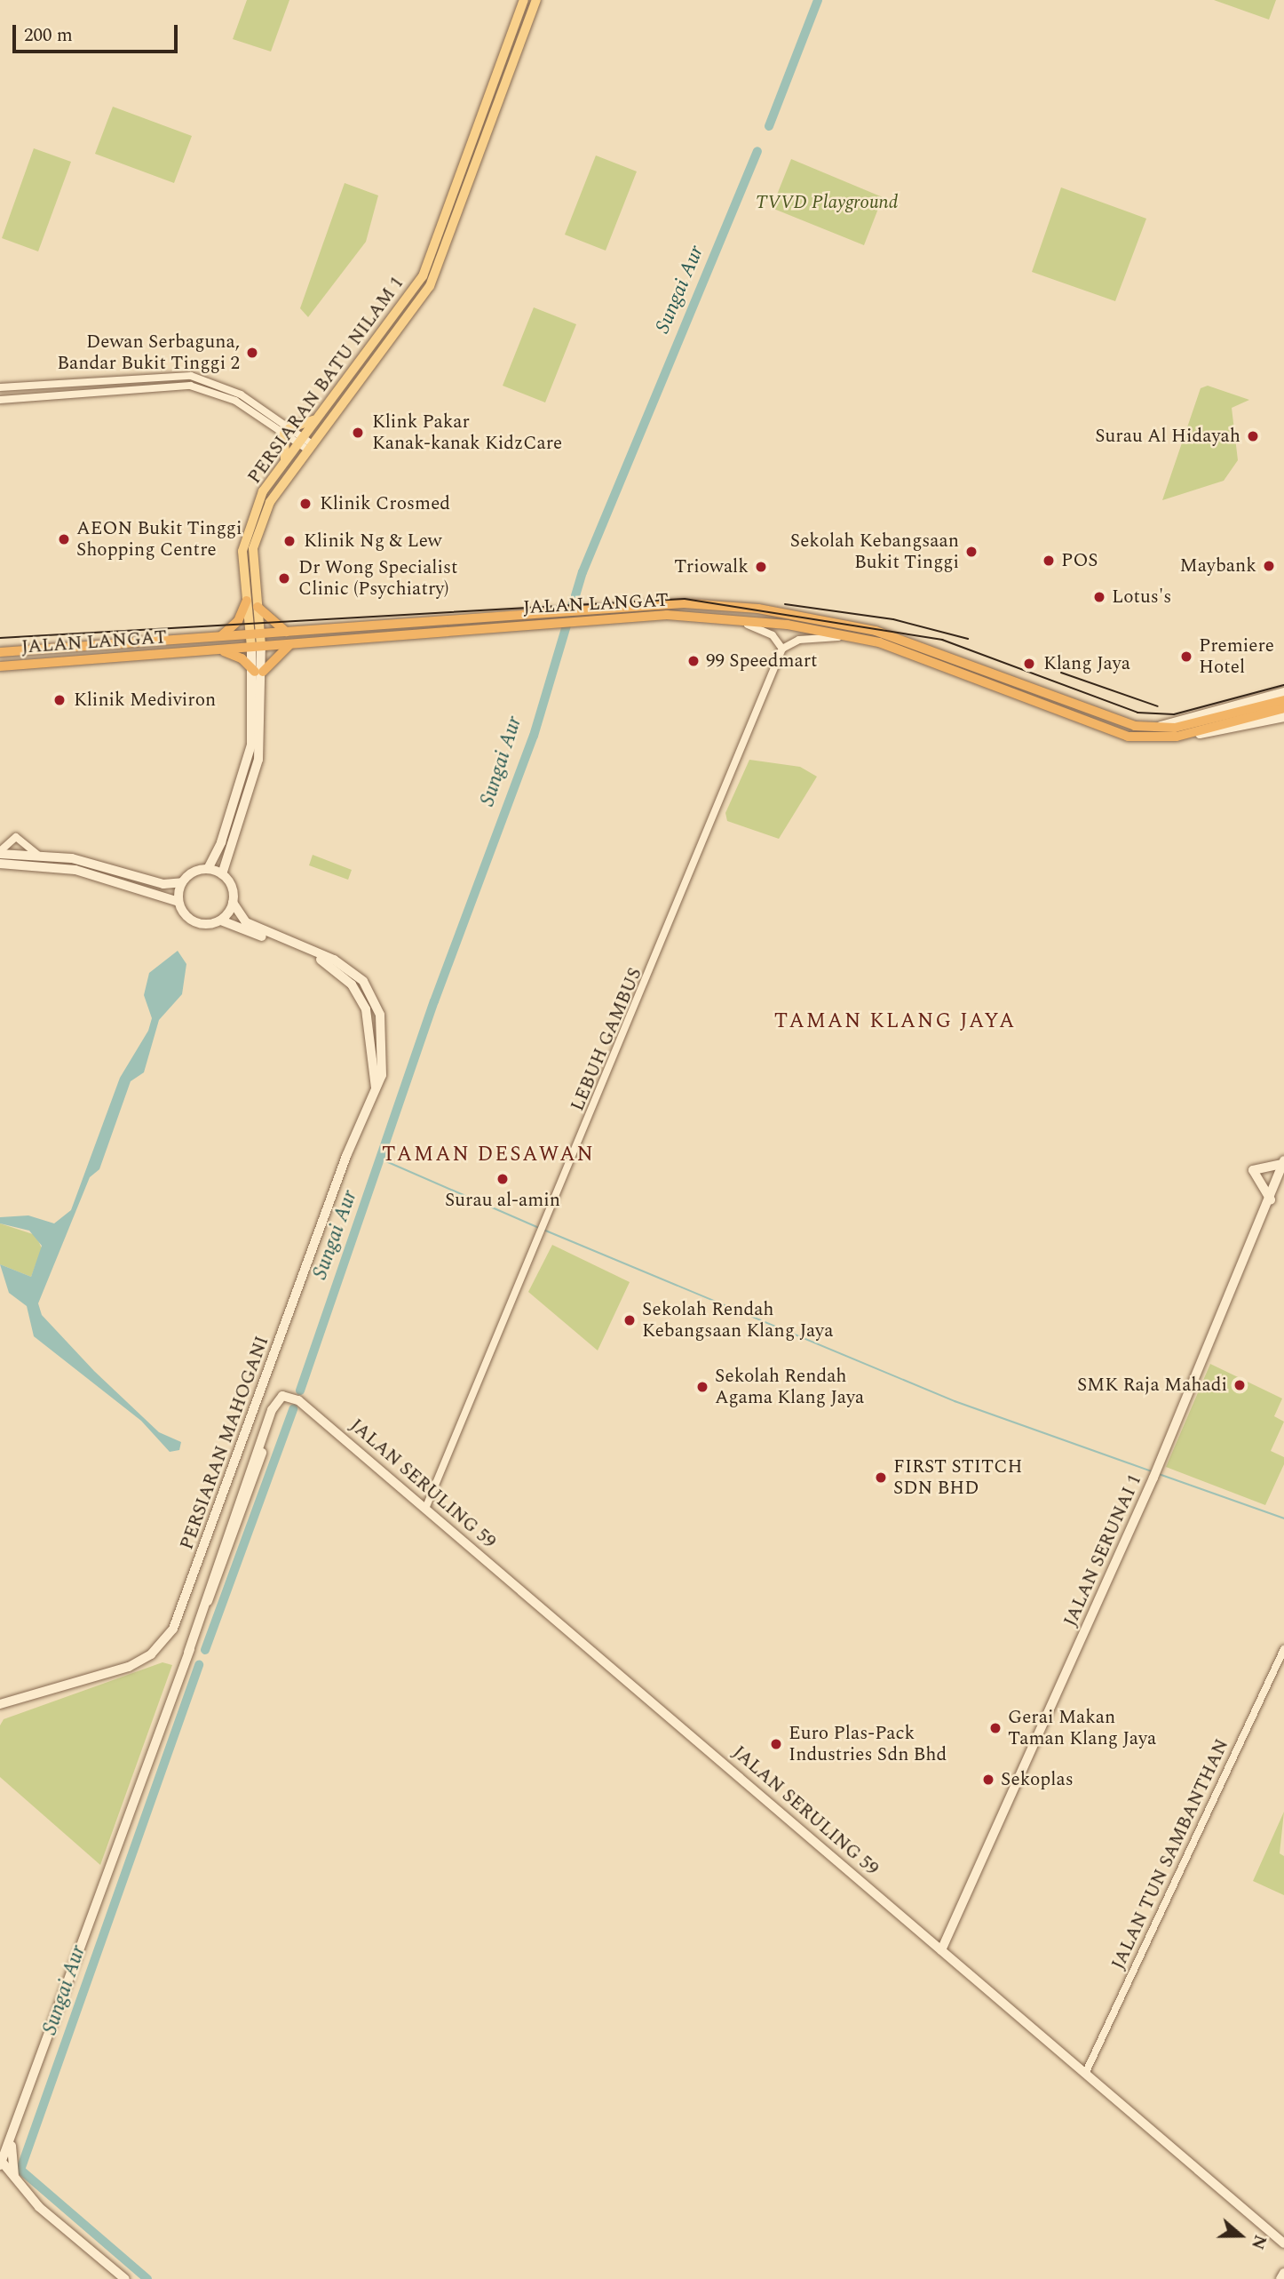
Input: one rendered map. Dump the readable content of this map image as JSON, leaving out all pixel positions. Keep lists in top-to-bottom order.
{
  "streets": {
    "highway": ["JALAN LANGAT"],
    "main road": [
      "PERSIARAN BATU NILAM 1",
      "PERSIARAN MAHOGANI",
      "JALAN SERULING 59",
      "JALAN SERUNAI 1"
    ],
    "street": ["LEBUH GAMBUS", "JALAN TUN SAMBANTHAN"]
  },
  "crossings": [
    ["PERSIARAN BATU NILAM 1", "JALAN LANGAT"],
    ["LEBUH GAMBUS", "JALAN SERULING 59"],
    ["JALAN SERULING 59", "JALAN SERUNAI 1"],
    ["JALAN SERULING 59", "JALAN TUN SAMBANTHAN"]
  ],
  "districts": ["TAMAN KLANG JAYA", "TAMAN DESAWAN"],
  "water": ["Sungai Aur"],
  "parks": ["TVVD Playground"],
  "places": [
    "Dewan Serbaguna, Bandar Bukit Tinggi 2",
    "Klink Pakar Kanak-kanak KidzCare",
    "Surau Al Hidayah",
    "Klinik Crosmed",
    "AEON Bukit Tinggi Shopping Centre",
    "Klinik Ng & Lew",
    "Sekolah Kebangsaan Bukit Tinggi",
    "POS",
    "Maybank",
    "Triowalk",
    "Dr Wong Specialist Clinic (Psychiatry)",
    "Lotus's",
    "Premiere Hotel",
    "99 Speedmart",
    "Klang Jaya",
    "Klinik Mediviron",
    "Surau al-amin",
    "Sekolah Rendah Kebangsaan Klang Jaya",
    "SMK Raja Mahadi",
    "Sekolah Rendah Agama Klang Jaya",
    "FIRST STITCH SDN BHD",
    "Gerai Makan Taman Klang Jaya",
    "Euro Plas-Pack Industries Sdn Bhd",
    "Sekoplas"
  ],
  "scale_bar": "200 m",
  "north": "right"
}
